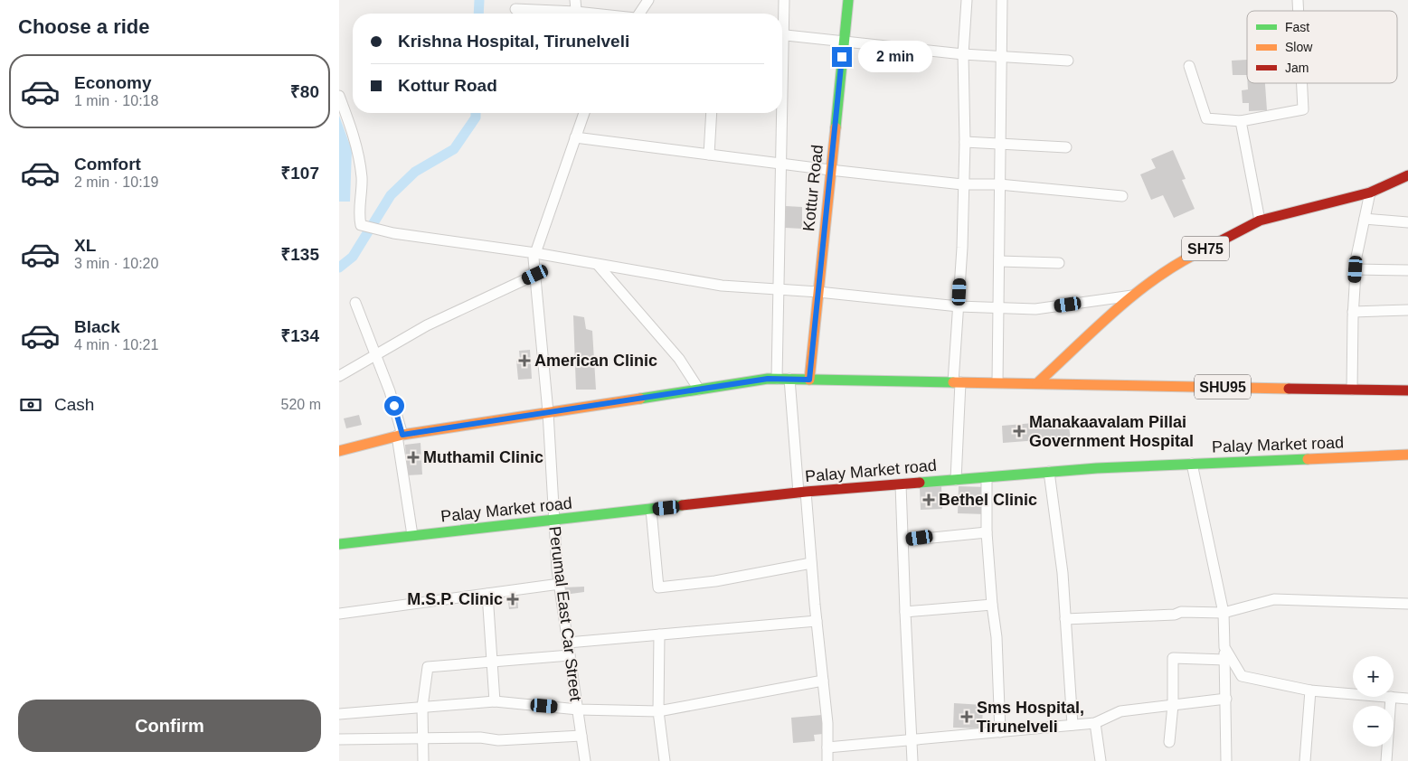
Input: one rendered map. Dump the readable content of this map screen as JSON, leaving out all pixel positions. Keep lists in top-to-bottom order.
{
  "streets": {
    "main road": [
      "Kottur Road",
      "SH75",
      "SHU95",
      "Palay Market road"
    ],
    "street": ["Perumal East Car Street"]
  },
  "crossings": [
    ["Kottur Road", "SHU95"],
    ["SH75", "SHU95"],
    ["SHU95", "Perumal East Car Street"],
    ["Palay Market road", "Perumal East Car Street"]
  ],
  "places": {
    "health": [
      "American Clinic",
      "Manakaavalam Pillai Government Hospital",
      "Muthamil Clinic",
      "Bethel Clinic",
      "M.S.P. Clinic",
      "Sms Hospital, Tirunelveli"
    ]
  },
  "legend": ["Fast", "Slow", "Jam"],
  "page": {
    "heading": "Choose a ride",
    "banner": ["Krishna Hospital, Tirunelveli", "Kottur Road"],
    "bubble": "2 min",
    "list": [
      {
        "name": "Economy",
        "note": "1 min · 10:18",
        "value": "₹80"
      },
      {
        "name": "Comfort",
        "note": "2 min · 10:19",
        "value": "₹107"
      },
      {
        "name": "XL",
        "note": "3 min · 10:20",
        "value": "₹135"
      },
      {
        "name": "Black",
        "note": "4 min · 10:21",
        "value": "₹134"
      }
    ],
    "pay": ["Cash", "520 m"],
    "map_buttons": ["+", "−"],
    "buttons": "Confirm"
  }
}
